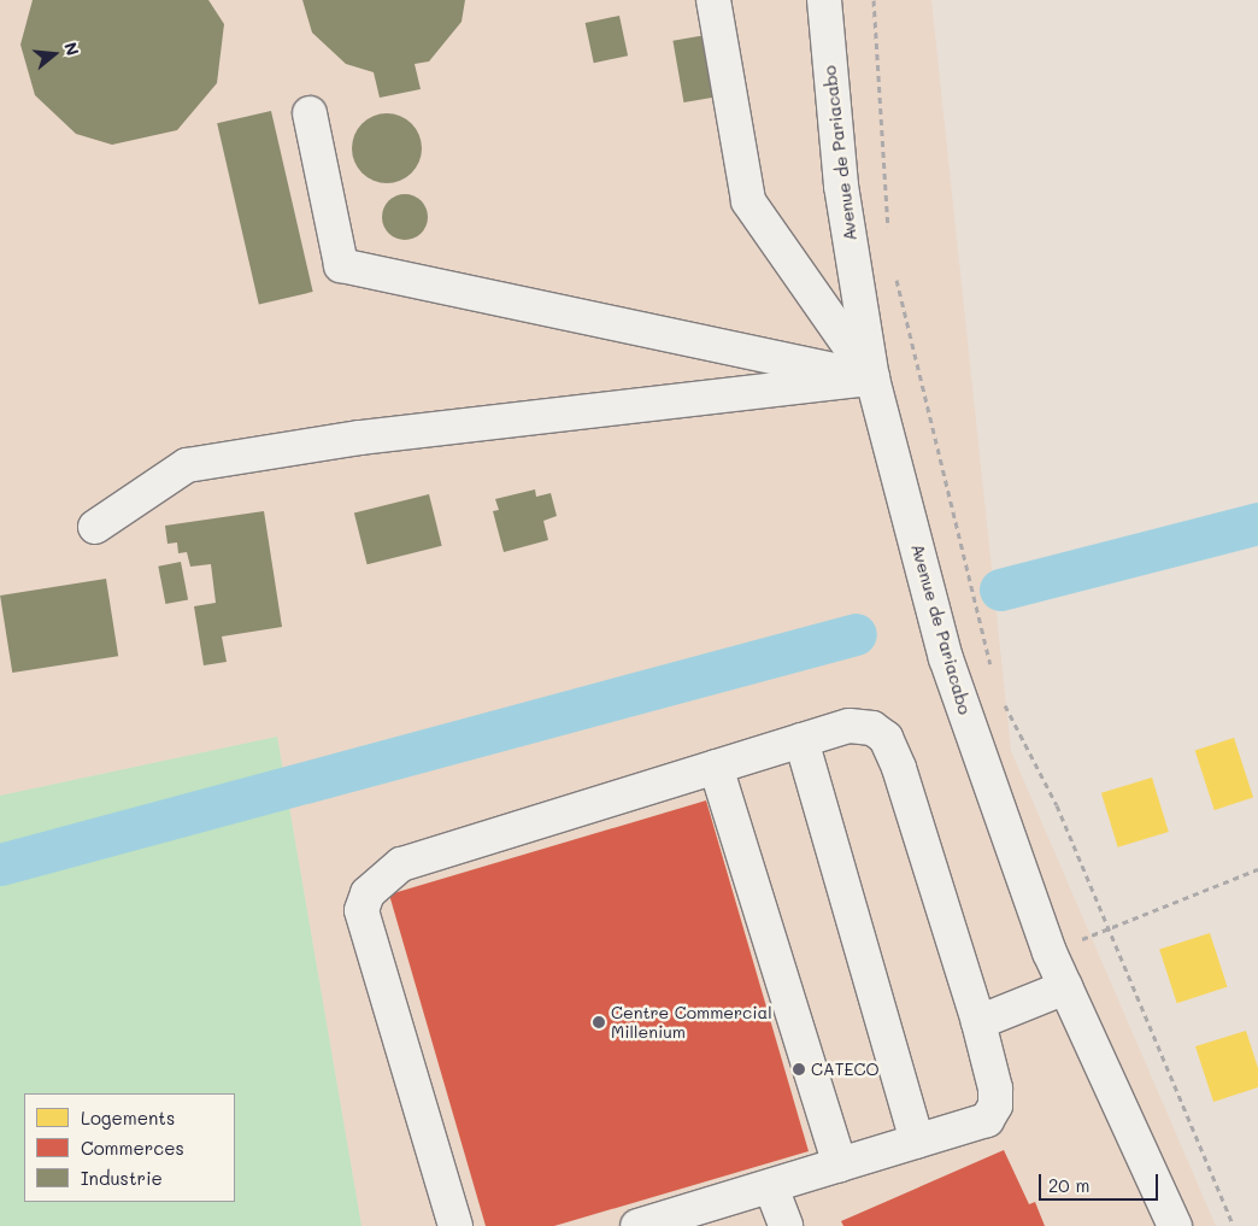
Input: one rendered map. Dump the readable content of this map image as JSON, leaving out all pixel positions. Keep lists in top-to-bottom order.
{
  "streets": {
    "main road": ["Avenue de Pariacabo"]
  },
  "places": ["Centre Commercial Millenium", "CATECO"],
  "legend": ["Logements", "Commerces", "Industrie"],
  "scale_bar": "20 m",
  "north": "right"
}
